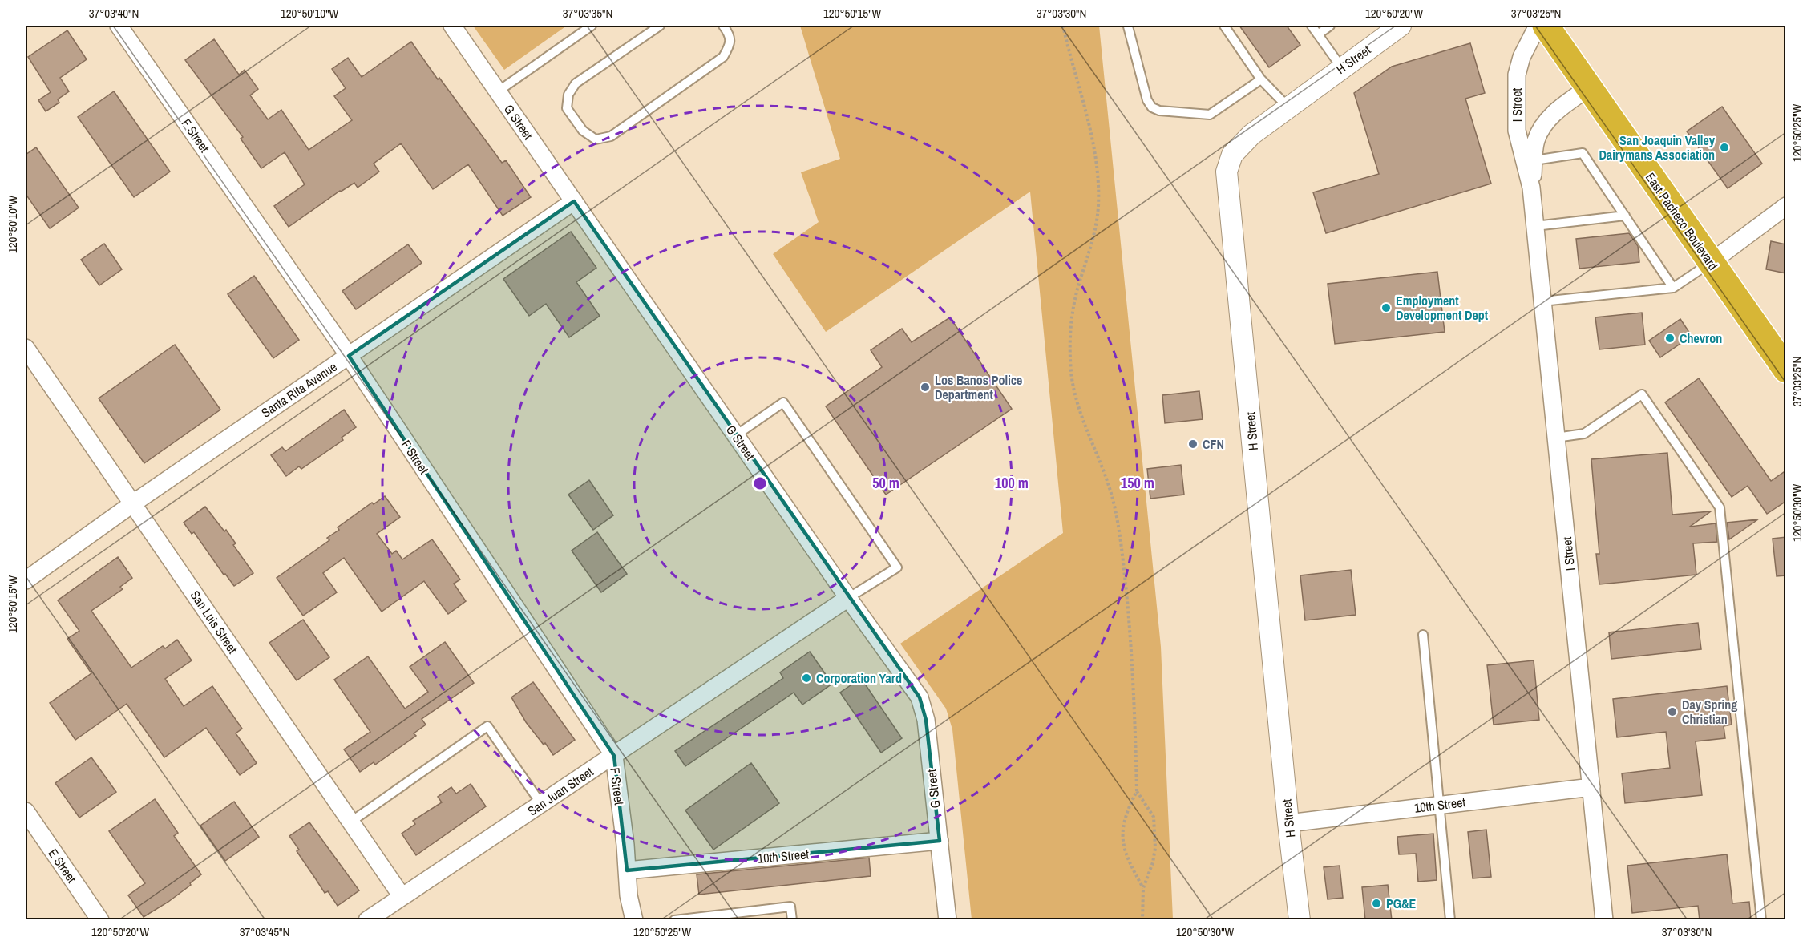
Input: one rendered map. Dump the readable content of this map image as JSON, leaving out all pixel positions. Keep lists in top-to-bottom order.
{
  "streets": {
    "highway": ["East Pacheco Boulevard"],
    "street": [
      "H Street",
      "I Street",
      "G Street",
      "F Street",
      "Santa Rita Avenue",
      "San Luis Street",
      "San Juan Street",
      "10th Street",
      "E Street"
    ]
  },
  "crossings": [
    ["H Street", "10th Street"],
    ["I Street", "East Pacheco Boulevard"],
    ["I Street", "10th Street"],
    ["G Street", "Santa Rita Avenue"],
    ["G Street", "San Juan Street"],
    ["G Street", "10th Street"],
    ["F Street", "Santa Rita Avenue"],
    ["F Street", "San Juan Street"],
    ["F Street", "10th Street"],
    ["Santa Rita Avenue", "San Luis Street"],
    ["San Luis Street", "San Juan Street"]
  ],
  "places": [
    "San Joaquin Valley Dairymans Association",
    "Employment Development Dept",
    "Chevron",
    "Los Banos Police Department",
    "CFN",
    "Corporation Yard",
    "Day Spring Christian",
    "PG&E"
  ],
  "coordinates": [
    "37°03'40\"N",
    "120°50'10\"W",
    "37°03'35\"N",
    "120°50'15\"W",
    "37°03'30\"N",
    "120°50'20\"W",
    "37°03'25\"N",
    "120°50'25\"W",
    "120°50'30\"W",
    "37°03'45\"N"
  ],
  "rings": ["50 m", "100 m", "150 m"]
}
